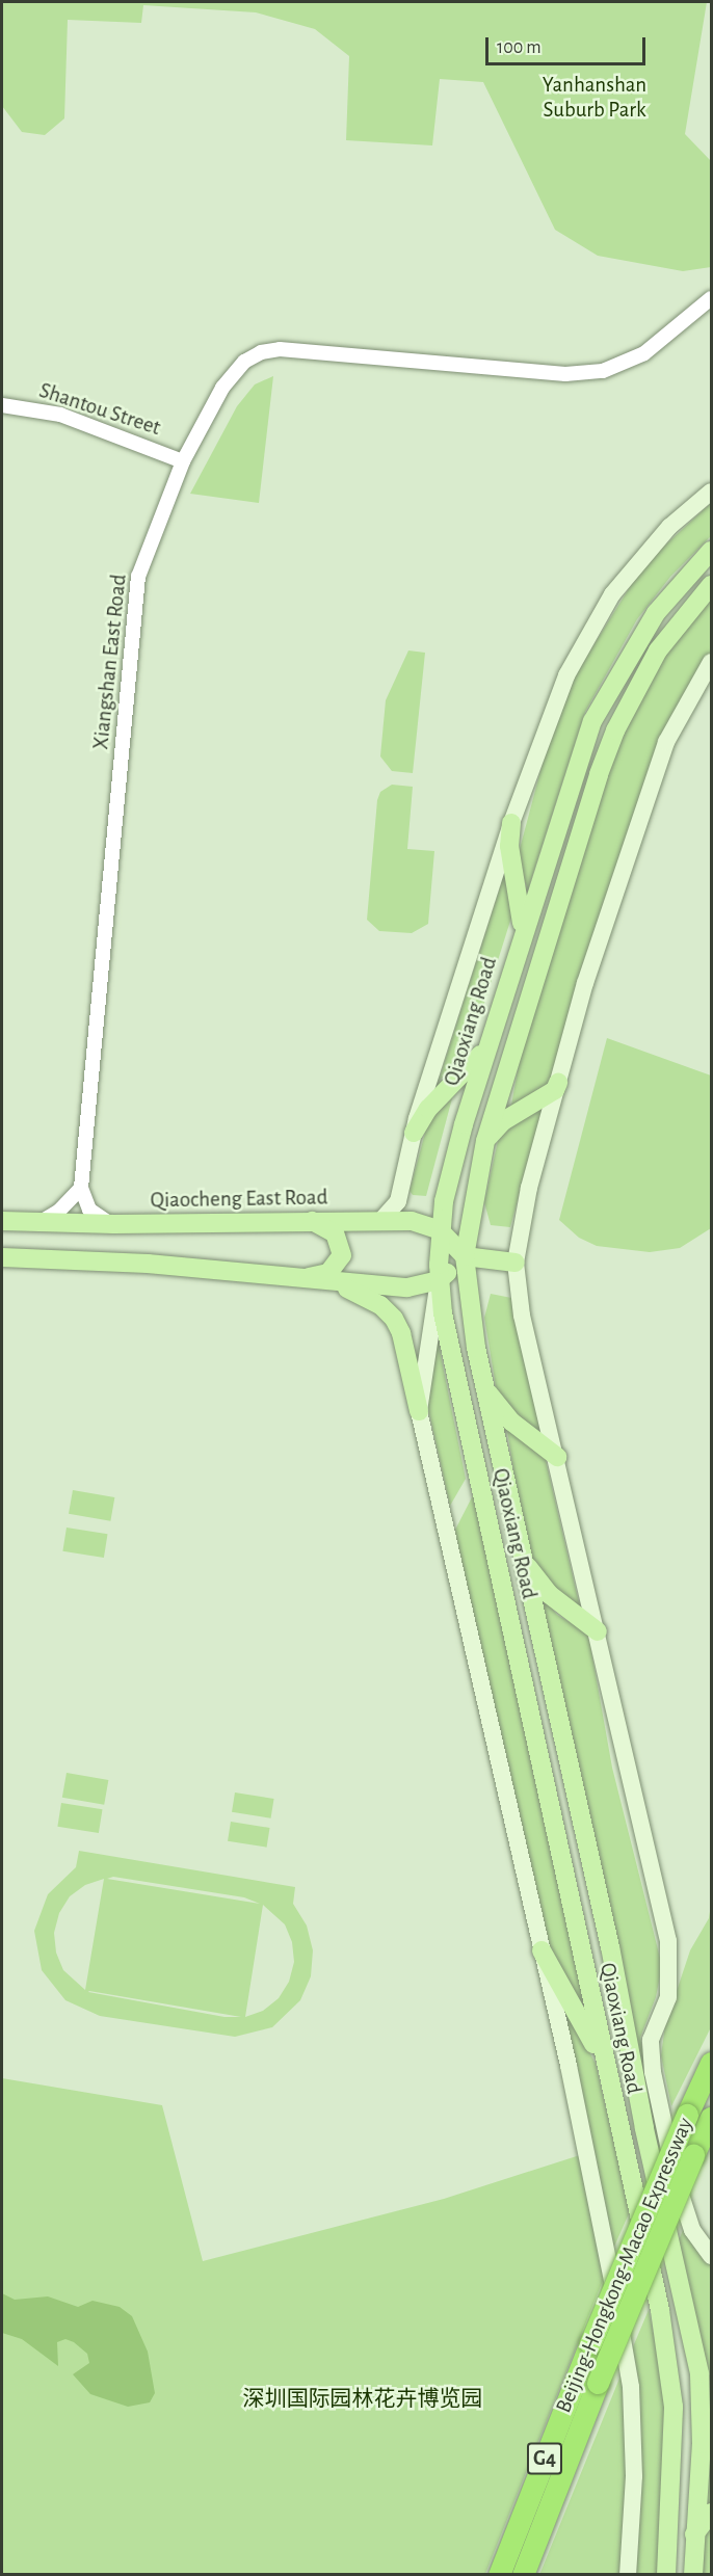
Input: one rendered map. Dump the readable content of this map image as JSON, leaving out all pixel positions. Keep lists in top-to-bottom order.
{
  "streets": {
    "highway": ["Beijing-Hongkong-Macao Expressway", "G4"],
    "main road": ["Qiaoxiang Road", "Qiaocheng East Road"],
    "street": ["Shantou Street", "Xiangshan East Road"]
  },
  "crossings": [
    ["Shantou Street", "Xiangshan East Road"],
    ["Qiaoxiang Road", "Qiaocheng East Road"]
  ],
  "parks": ["Yanhanshan Suburb Park", "深圳国际园林花卉博览园"],
  "scale_bar": "100 m"
}
